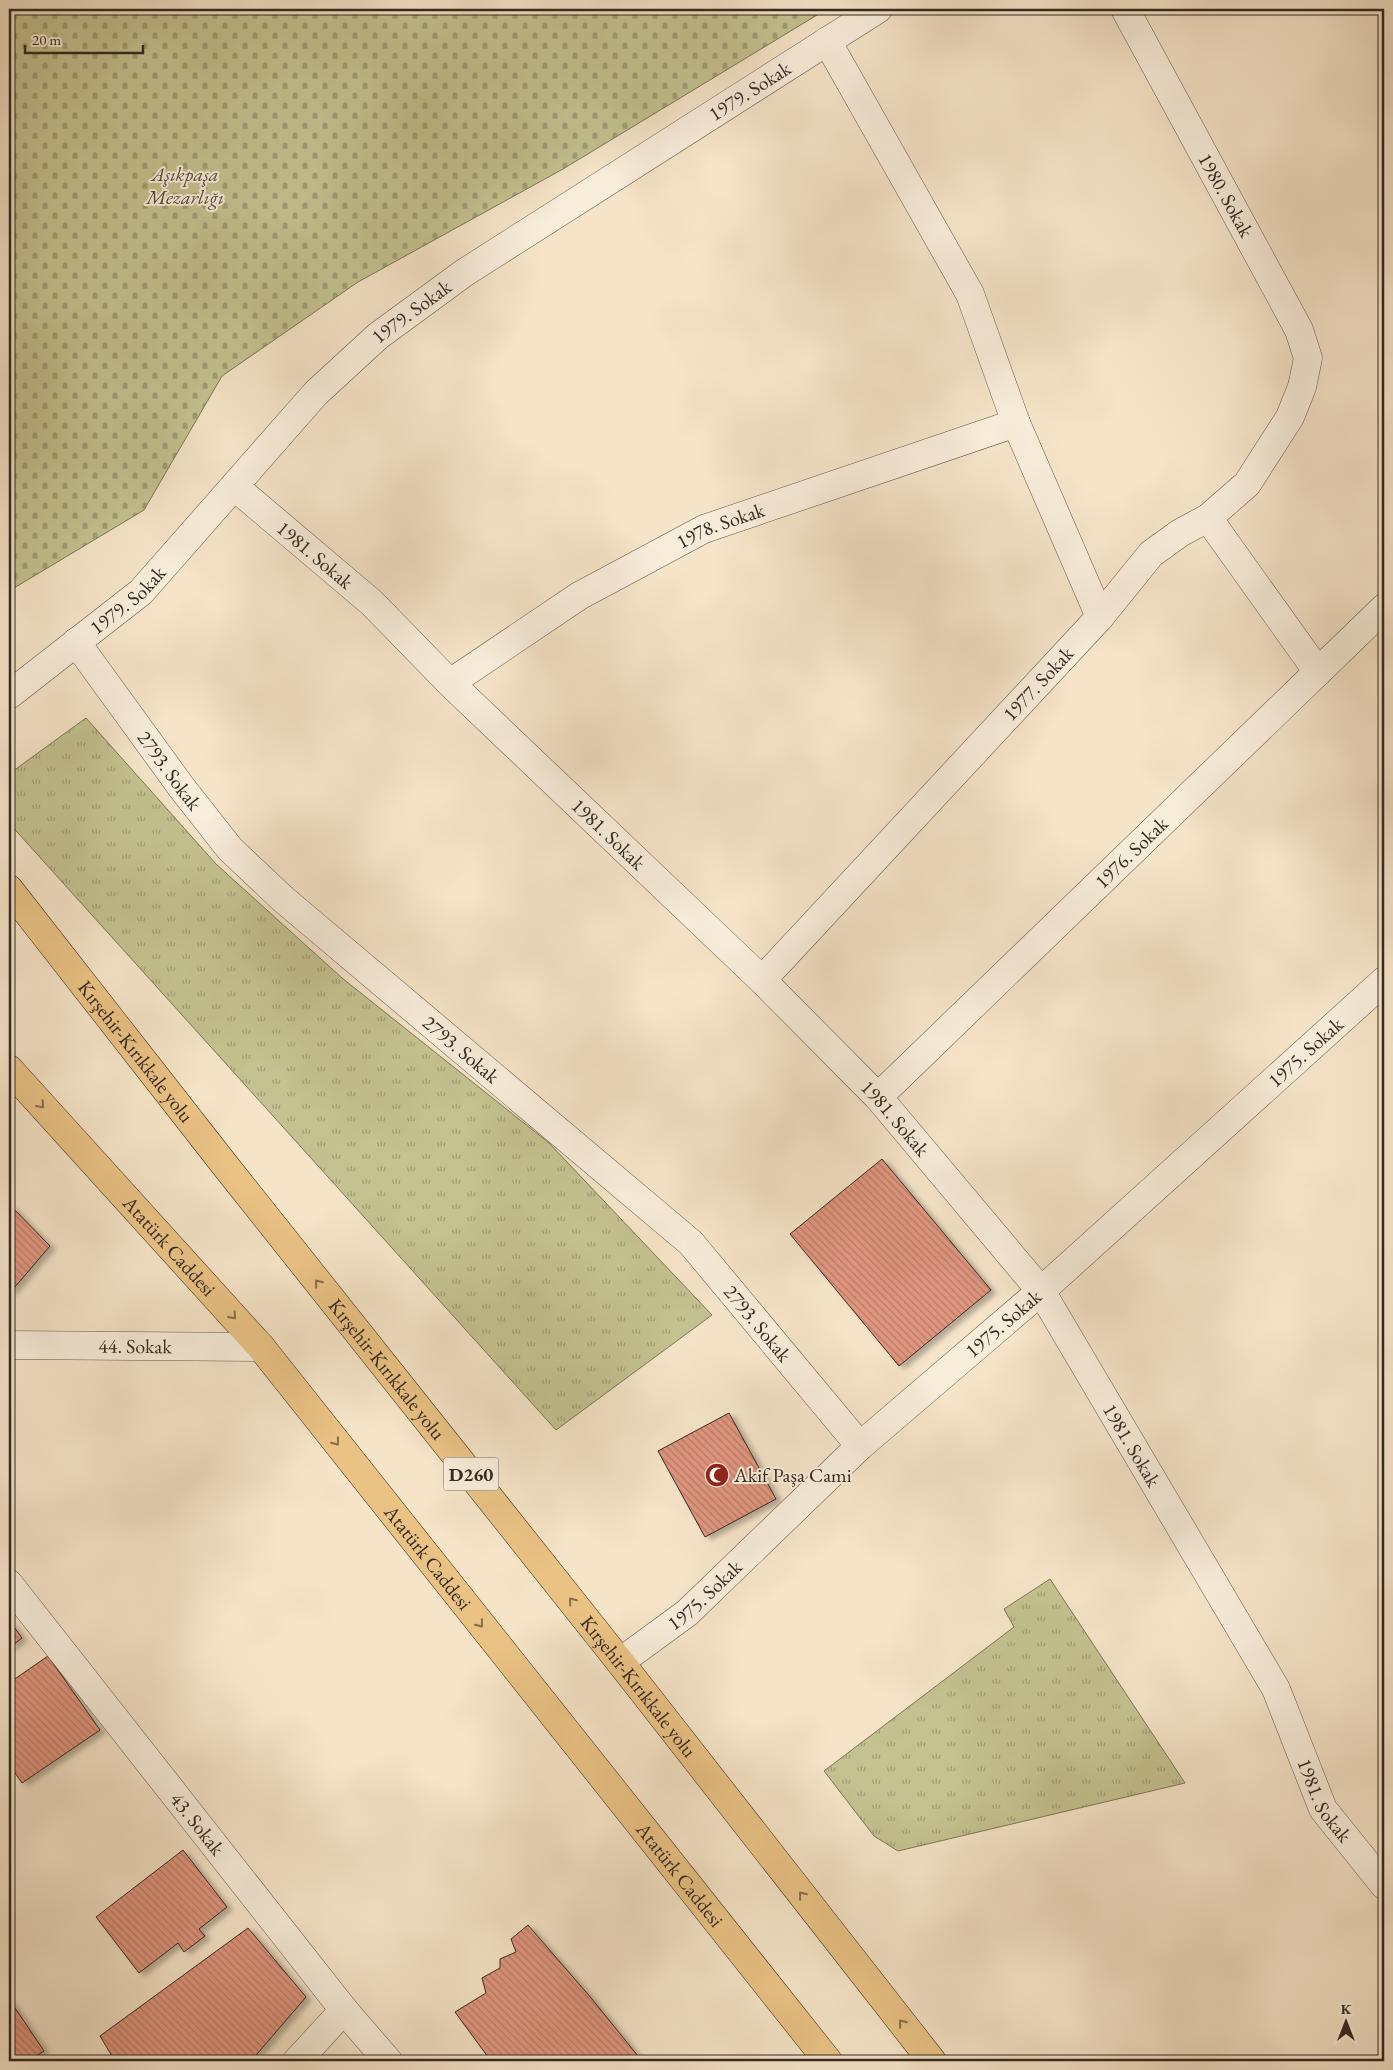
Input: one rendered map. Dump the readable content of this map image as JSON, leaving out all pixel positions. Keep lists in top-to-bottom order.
{
  "streets": {
    "highway": ["Kırşehir-Kırıkkale yolu", "Atatürk Caddesi", "D260"],
    "street": [
      "1979. Sokak",
      "1980. Sokak",
      "1978. Sokak",
      "1981. Sokak",
      "1977. Sokak",
      "2793. Sokak",
      "1976. Sokak",
      "1975. Sokak",
      "44. Sokak",
      "43. Sokak"
    ]
  },
  "crossings": [
    ["1979. Sokak", "1981. Sokak"],
    ["1979. Sokak", "2793. Sokak"],
    ["1980. Sokak", "1977. Sokak"],
    ["1978. Sokak", "1981. Sokak"],
    ["1981. Sokak", "1977. Sokak"],
    ["1981. Sokak", "1976. Sokak"],
    ["1981. Sokak", "1975. Sokak"],
    ["2793. Sokak", "1975. Sokak"],
    ["Kırşehir-Kırıkkale yolu", "1975. Sokak"],
    ["Atatürk Caddesi", "44. Sokak"]
  ],
  "one_way": ["Kırşehir-Kırıkkale yolu", "Atatürk Caddesi"],
  "parks": ["Aşıkpaşa Mezarlığı"],
  "places": {
    "mosque": ["Akif Paşa Cami"]
  },
  "scale_bar": "20 m",
  "north": "top"
}
